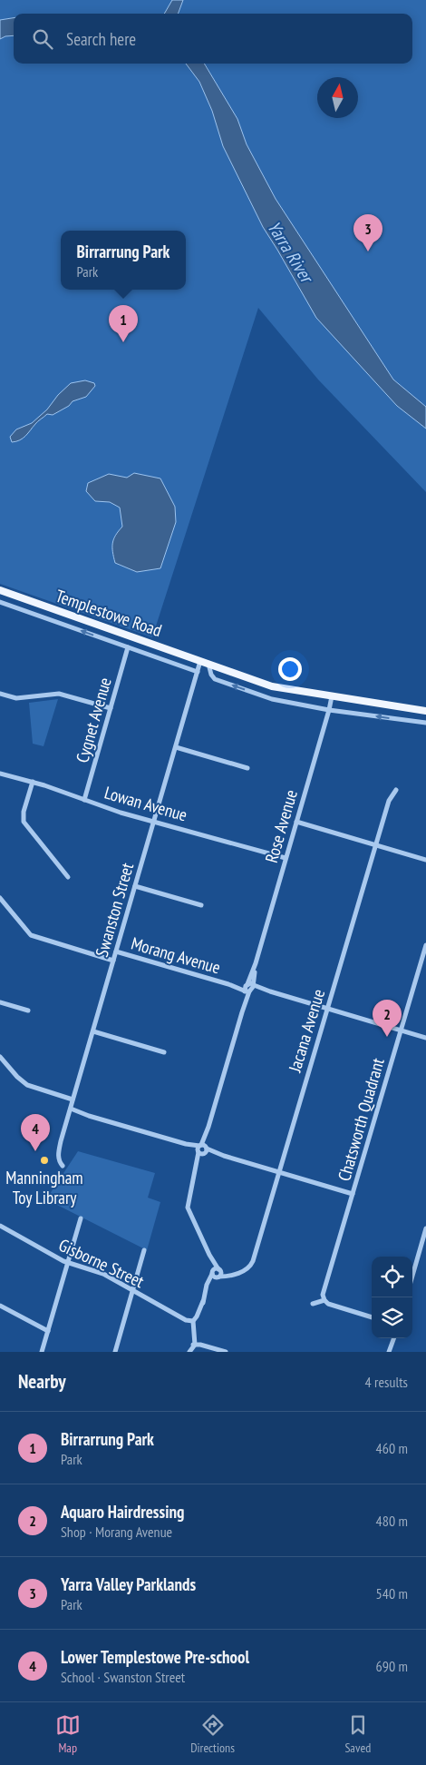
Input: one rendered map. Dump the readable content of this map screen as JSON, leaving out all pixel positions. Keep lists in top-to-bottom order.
{
  "streets": {
    "main road": ["Templestowe Road"],
    "street": [
      "Cygnet Avenue",
      "Lowan Avenue",
      "Rose Avenue",
      "Swanston Street",
      "Morang Avenue",
      "Jacana Avenue",
      "Chatsworth Quadrant",
      "Gisborne Street"
    ]
  },
  "crossings": [
    ["Templestowe Road", "Cygnet Avenue"],
    ["Templestowe Road", "Rose Avenue"],
    ["Templestowe Road", "Swanston Street"],
    ["Cygnet Avenue", "Lowan Avenue"],
    ["Lowan Avenue", "Rose Avenue"],
    ["Lowan Avenue", "Swanston Street"],
    ["Rose Avenue", "Morang Avenue"],
    ["Rose Avenue", "Jacana Avenue"],
    ["Swanston Street", "Morang Avenue"],
    ["Morang Avenue", "Jacana Avenue"],
    ["Morang Avenue", "Chatsworth Quadrant"]
  ],
  "water": ["Yarra River"],
  "places": ["Manningham Toy Library"],
  "north": "top",
  "page": {
    "search": "Search here",
    "pins": [
      "3",
      "1",
      "2",
      "4"
    ],
    "popup": ["Birrarrung Park", "Park"],
    "heading": ["Nearby", "4 results"],
    "list": [
      {
        "mark": "1",
        "name": "Birrarrung Park",
        "note": "Park",
        "value": "460 m"
      },
      {
        "mark": "2",
        "name": "Aquaro Hairdressing",
        "note": "Shop · Morang Avenue",
        "value": "480 m"
      },
      {
        "mark": "3",
        "name": "Yarra Valley Parklands",
        "note": "Park",
        "value": "540 m"
      },
      {
        "mark": "4",
        "name": "Lower Templestowe Pre-school",
        "note": "School · Swanston Street",
        "value": "690 m"
      }
    ],
    "nav": ["Map", "Directions", "Saved"]
  }
}
